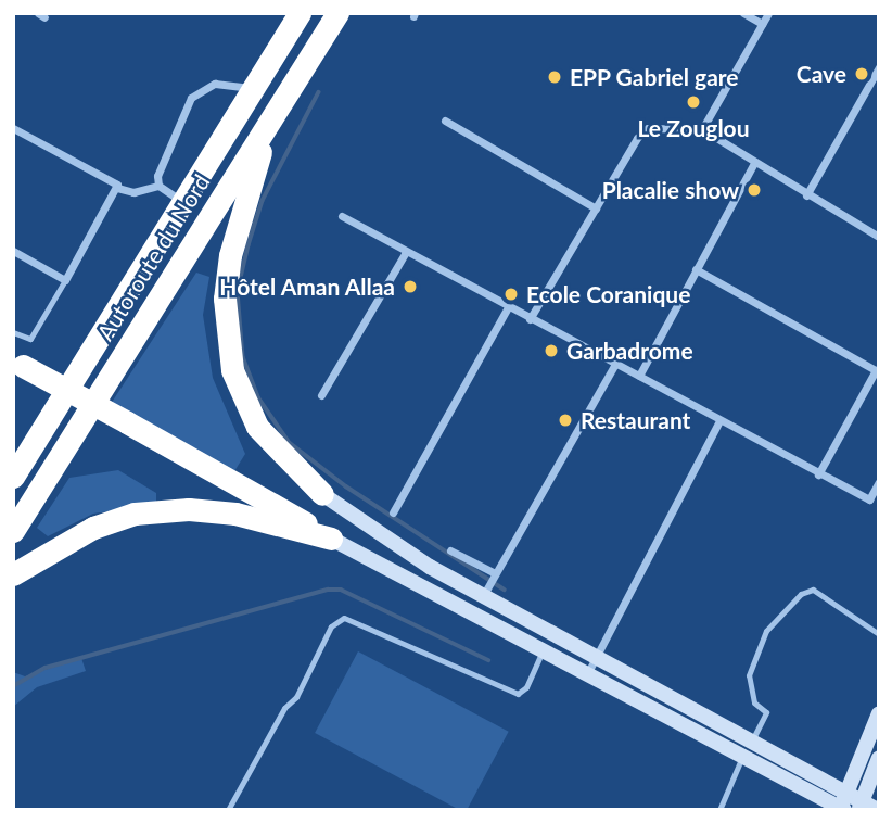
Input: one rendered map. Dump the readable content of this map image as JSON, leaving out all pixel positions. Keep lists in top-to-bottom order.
{
  "streets": {
    "highway": ["Autoroute du Nord"]
  },
  "places": [
    "Cave",
    "EPP Gabriel gare",
    "Le Zouglou",
    "Placalie show",
    "Hôtel Aman Allaa",
    "Ecole Coranique",
    "Garbadrome",
    "Restaurant"
  ]
}
